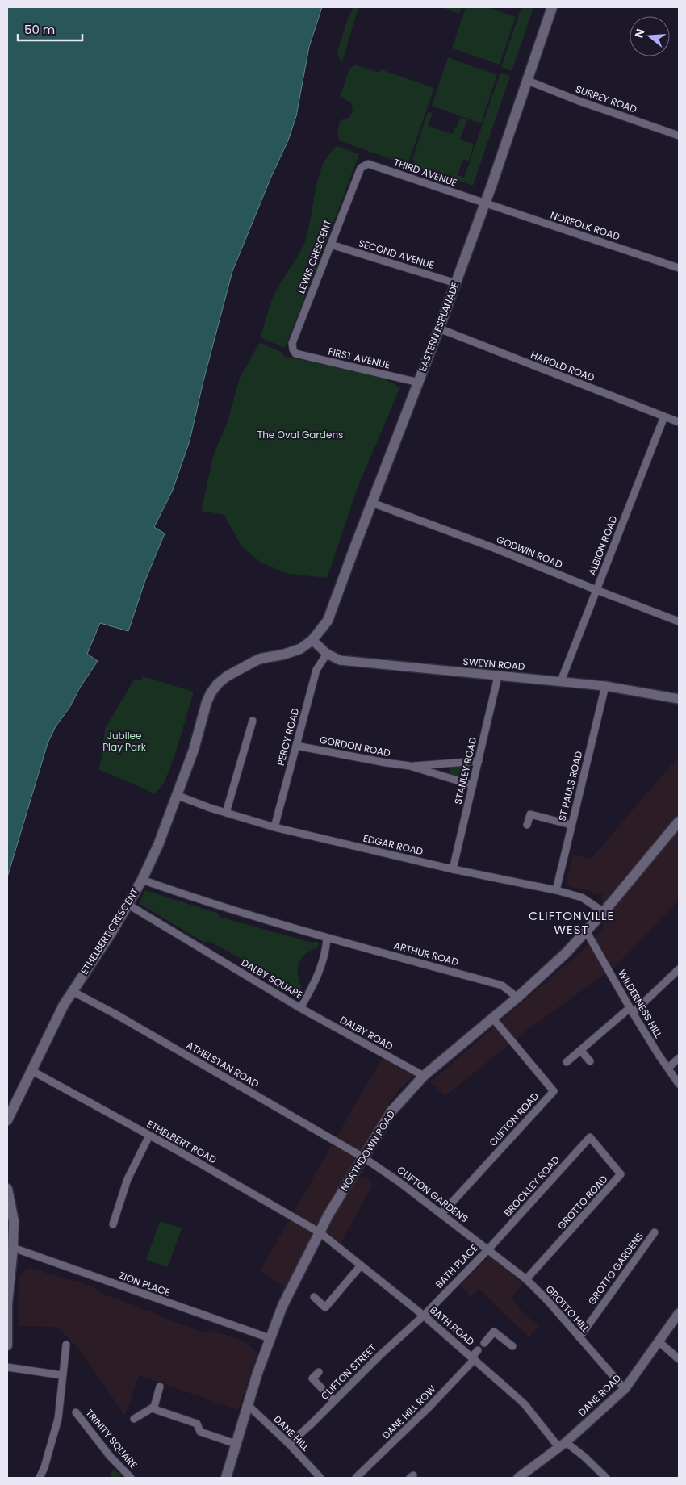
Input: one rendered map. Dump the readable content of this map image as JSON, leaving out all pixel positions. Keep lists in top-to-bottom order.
{
  "streets": {
    "main road": ["EASTERN ESPLANADE", "ETHELBERT CRESCENT", "NORTHDOWN ROAD"],
    "street": [
      "SURREY ROAD",
      "THIRD AVENUE",
      "NORFOLK ROAD",
      "SECOND AVENUE",
      "LEWIS CRESCENT",
      "FIRST AVENUE",
      "HAROLD ROAD",
      "ALBION ROAD",
      "GODWIN ROAD",
      "SWEYN ROAD",
      "PERCY ROAD",
      "GORDON ROAD",
      "STANLEY ROAD",
      "ST PAULS ROAD",
      "EDGAR ROAD",
      "ARTHUR ROAD",
      "DALBY SQUARE",
      "WILDERNESS HILL",
      "DALBY ROAD",
      "ATHELSTAN ROAD",
      "CLIFTON ROAD",
      "ETHELBERT ROAD",
      "BROCKLEY ROAD",
      "CLIFTON GARDENS",
      "GROTTO ROAD",
      "BATH PLACE",
      "GROTTO GARDENS",
      "ZION PLACE",
      "GROTTO HILL",
      "BATH ROAD",
      "CLIFTON STREET",
      "DANE ROAD",
      "DANE HILL ROW",
      "DANE HILL",
      "TRINITY SQUARE"
    ]
  },
  "crossings": [
    ["SURREY ROAD", "EASTERN ESPLANADE"],
    ["THIRD AVENUE", "NORFOLK ROAD"],
    ["THIRD AVENUE", "LEWIS CRESCENT"],
    ["THIRD AVENUE", "EASTERN ESPLANADE"],
    ["NORFOLK ROAD", "EASTERN ESPLANADE"],
    ["SECOND AVENUE", "LEWIS CRESCENT"],
    ["SECOND AVENUE", "EASTERN ESPLANADE"],
    ["LEWIS CRESCENT", "FIRST AVENUE"],
    ["EASTERN ESPLANADE", "FIRST AVENUE"],
    ["EASTERN ESPLANADE", "HAROLD ROAD"],
    ["EASTERN ESPLANADE", "GODWIN ROAD"],
    ["EASTERN ESPLANADE", "SWEYN ROAD"],
    ["EASTERN ESPLANADE", "ETHELBERT CRESCENT"],
    ["HAROLD ROAD", "ALBION ROAD"],
    ["ALBION ROAD", "GODWIN ROAD"],
    ["ALBION ROAD", "SWEYN ROAD"],
    ["SWEYN ROAD", "PERCY ROAD"],
    ["SWEYN ROAD", "STANLEY ROAD"],
    ["SWEYN ROAD", "ST PAULS ROAD"],
    ["PERCY ROAD", "GORDON ROAD"],
    ["PERCY ROAD", "EDGAR ROAD"],
    ["GORDON ROAD", "STANLEY ROAD"],
    ["STANLEY ROAD", "EDGAR ROAD"],
    ["ST PAULS ROAD", "EDGAR ROAD"],
    ["EDGAR ROAD", "ETHELBERT CRESCENT"],
    ["EDGAR ROAD", "NORTHDOWN ROAD"],
    ["ETHELBERT CRESCENT", "DALBY SQUARE"],
    ["ETHELBERT CRESCENT", "ATHELSTAN ROAD"],
    ["ETHELBERT CRESCENT", "ETHELBERT ROAD"],
    ["ARTHUR ROAD", "DALBY SQUARE"],
    ["ARTHUR ROAD", "NORTHDOWN ROAD"],
    ["DALBY SQUARE", "DALBY ROAD"],
    ["WILDERNESS HILL", "NORTHDOWN ROAD"],
    ["DALBY ROAD", "NORTHDOWN ROAD"],
    ["ATHELSTAN ROAD", "NORTHDOWN ROAD"],
    ["ATHELSTAN ROAD", "CLIFTON GARDENS"],
    ["CLIFTON ROAD", "NORTHDOWN ROAD"],
    ["CLIFTON ROAD", "CLIFTON GARDENS"],
    ["ETHELBERT ROAD", "NORTHDOWN ROAD"],
    ["ETHELBERT ROAD", "BATH ROAD"],
    ["NORTHDOWN ROAD", "CLIFTON GARDENS"],
    ["NORTHDOWN ROAD", "ZION PLACE"],
    ["NORTHDOWN ROAD", "BATH ROAD"],
    ["NORTHDOWN ROAD", "DANE HILL"],
    ["BROCKLEY ROAD", "CLIFTON GARDENS"],
    ["BROCKLEY ROAD", "GROTTO ROAD"],
    ["BROCKLEY ROAD", "BATH PLACE"],
    ["BROCKLEY ROAD", "GROTTO HILL"],
    ["CLIFTON GARDENS", "BATH PLACE"],
    ["CLIFTON GARDENS", "GROTTO HILL"],
    ["GROTTO ROAD", "GROTTO HILL"],
    ["BATH PLACE", "GROTTO HILL"],
    ["BATH PLACE", "BATH ROAD"],
    ["BATH PLACE", "CLIFTON STREET"],
    ["GROTTO GARDENS", "GROTTO HILL"],
    ["GROTTO HILL", "DANE ROAD"],
    ["BATH ROAD", "CLIFTON STREET"],
    ["BATH ROAD", "DANE ROAD"],
    ["BATH ROAD", "DANE HILL ROW"],
    ["CLIFTON STREET", "DANE HILL"]
  ],
  "districts": ["CLIFTONVILLE WEST"],
  "parks": ["The Oval Gardens", "Jubilee Play Park"],
  "scale_bar": "50 m",
  "north": "left"
}
